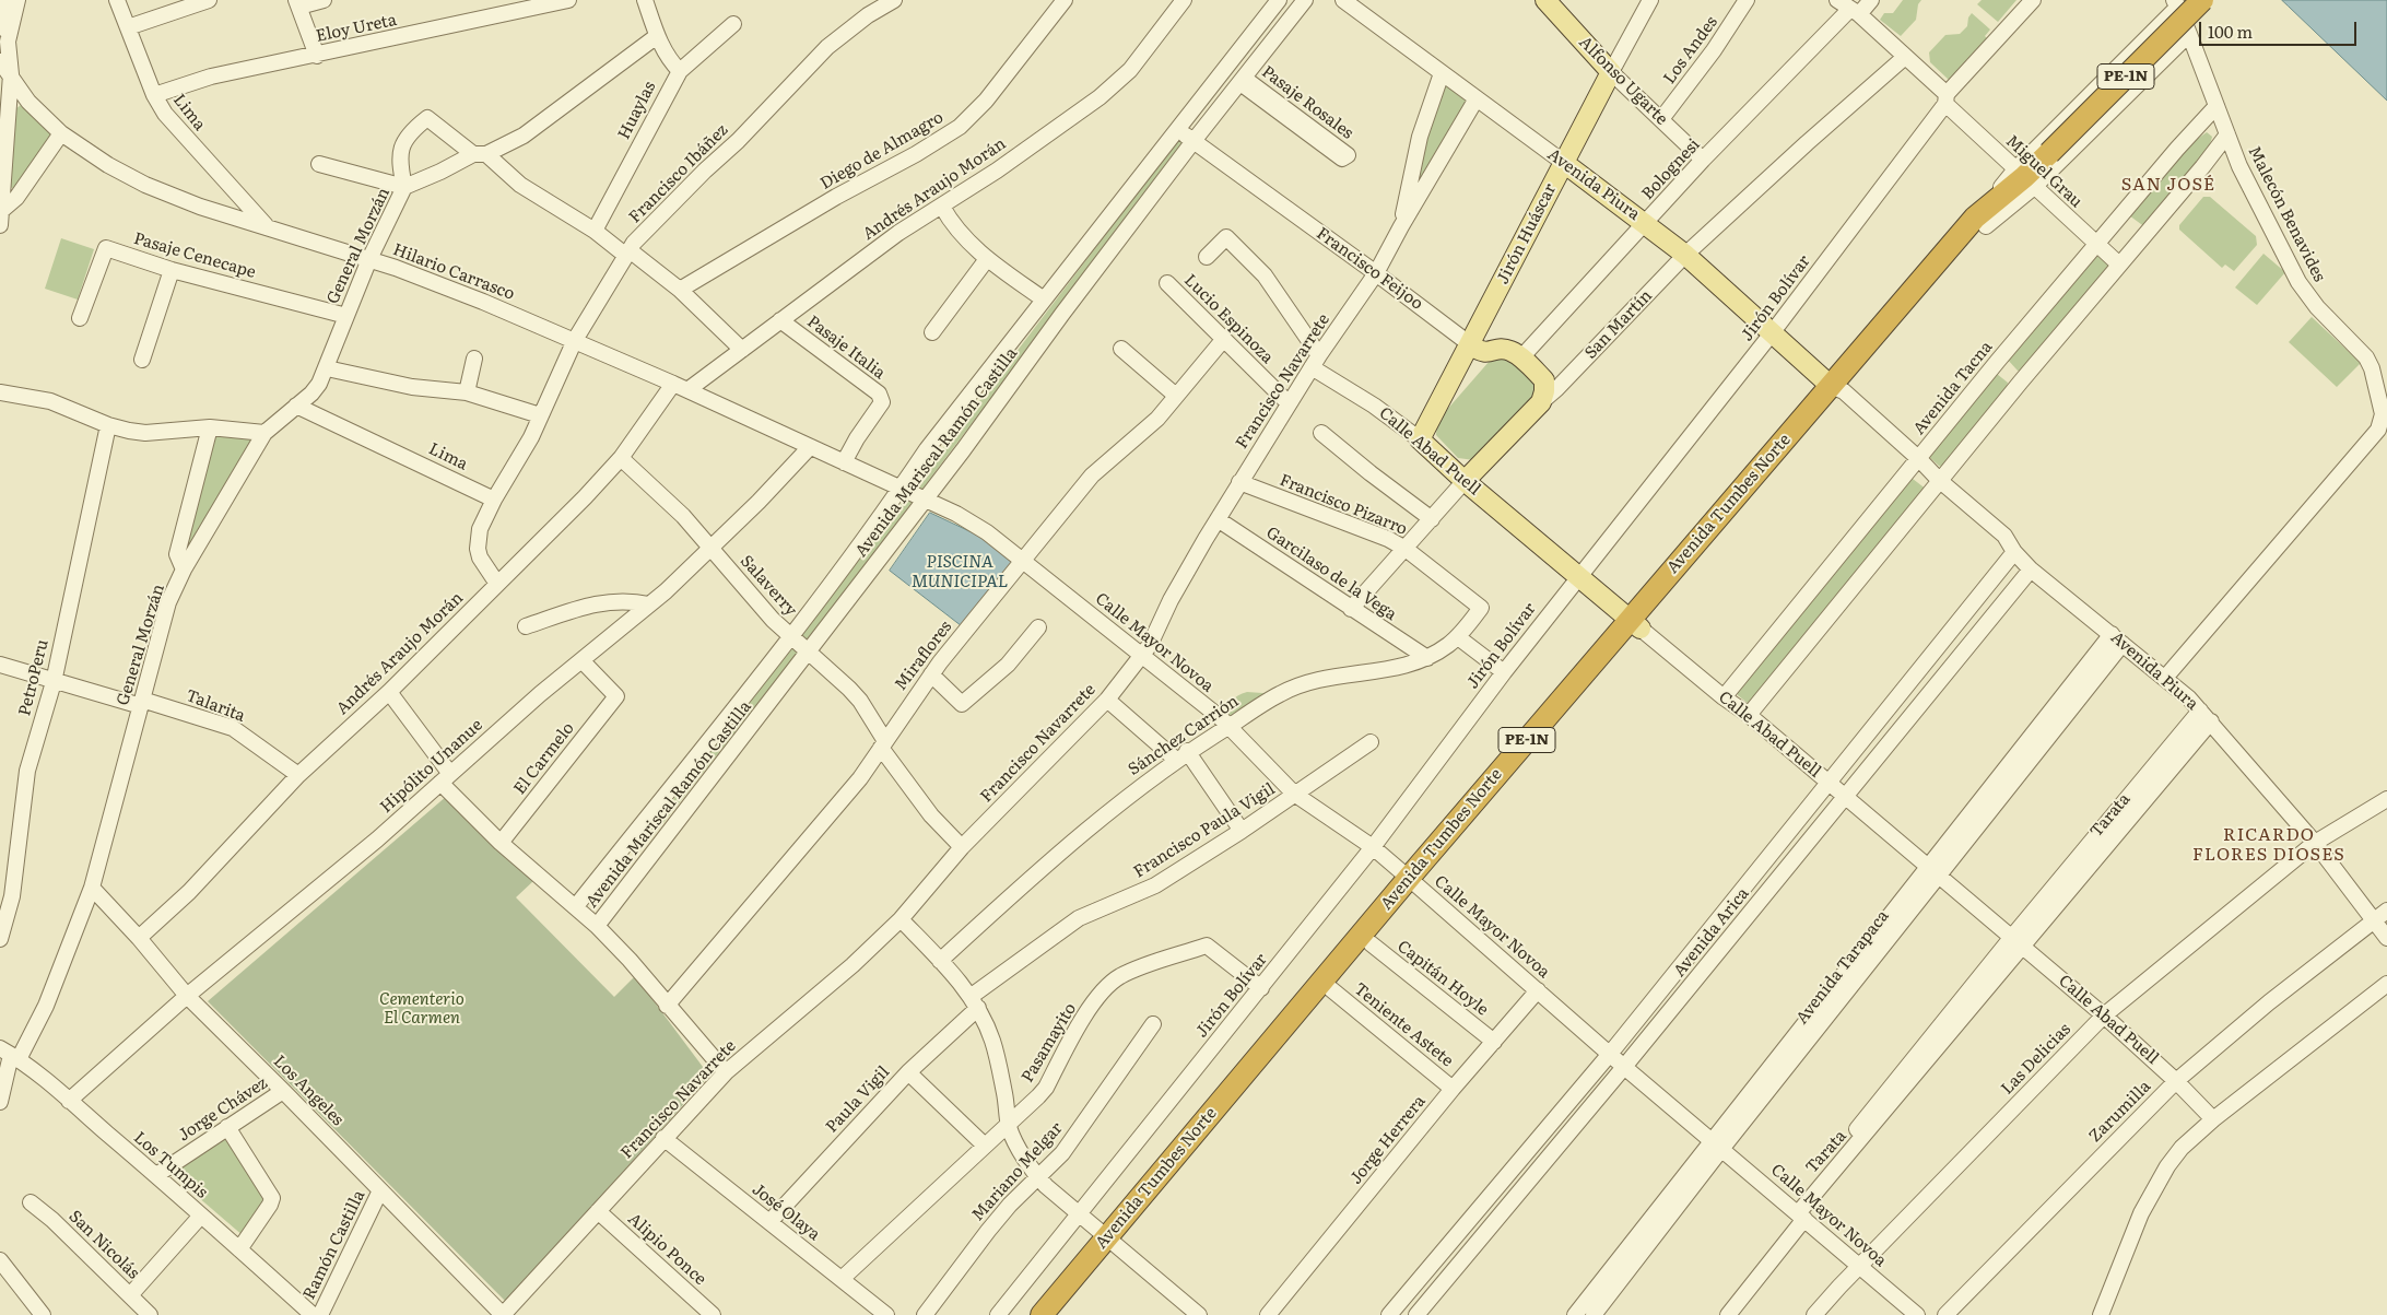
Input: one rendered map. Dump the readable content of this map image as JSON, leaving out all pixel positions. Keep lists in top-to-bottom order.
{
  "streets": {
    "highway": ["PE-1N", "Avenida Tumbes Norte"],
    "main road": [
      "Alfonso Ugarte",
      "Avenida Piura",
      "Jirón Huáscar",
      "Francisco Feijoo",
      "San Martín",
      "Calle Abad Puell"
    ],
    "street": [
      "Eloy Ureta",
      "Los Andes",
      "Pasaje Rosales",
      "Huaylas",
      "Lima",
      "Diego de Almagro",
      "Bolognesi",
      "Miguel Grau",
      "Francisco Ibáñez",
      "Andrés Araujo Morán",
      "Malecón Benavides",
      "General Morzán",
      "Pasaje Cenecape",
      "Hilario Carrasco",
      "Jirón Bolívar",
      "Lucio Espinoza",
      "Pasaje Italia",
      "Francisco Navarrete",
      "Avenida Tacna",
      "Avenida Mariscal Ramón Castilla",
      "Francisco Pizarro",
      "Garcilaso de la Vega",
      "Salaverry",
      "Calle Mayor Novoa",
      "Miraflores",
      "PetroPeru",
      "Talarita",
      "Sánchez Carrión",
      "El Carmelo",
      "Hipólito Unanue",
      "Tarata",
      "Francisco Paula Vigil",
      "Avenida Arica",
      "Avenida Tarapaca",
      "Capitán Hoyle",
      "Teniente Astete",
      "Pasamayito",
      "Las Delicias",
      "Los Angeles",
      "Paula Vigil",
      "Jorge Chávez",
      "Zarumilla",
      "Jorge Herrera",
      "Los Tumpis",
      "Mariano Melgar",
      "José Olaya",
      "San Nicolás",
      "Ramón Castilla",
      "Alipio Ponce"
    ]
  },
  "crossings": [
    ["Eloy Ureta", "Lima"],
    ["Los Andes", "Alfonso Ugarte"],
    ["Alfonso Ugarte", "Bolognesi"],
    ["Alfonso Ugarte", "Jirón Huáscar"],
    ["Pasaje Rosales", "Avenida Mariscal Ramón Castilla"],
    ["Lima", "Francisco Ibáñez"],
    ["Lima", "General Morzán"],
    ["Lima", "Hilario Carrasco"],
    ["Bolognesi", "Miguel Grau"],
    ["Bolognesi", "Avenida Piura"],
    ["Bolognesi", "Francisco Feijoo"],
    ["Miguel Grau", "Jirón Bolívar"],
    ["Miguel Grau", "San Martín"],
    ["Miguel Grau", "Avenida Tacna"],
    ["Miguel Grau", "Avenida Tumbes Norte"],
    ["Francisco Ibáñez", "Andrés Araujo Morán"],
    ["Francisco Ibáñez", "Hilario Carrasco"],
    ["Avenida Piura", "Jirón Huáscar"],
    ["Avenida Piura", "Jirón Bolívar"],
    ["Avenida Piura", "San Martín"],
    ["Avenida Piura", "Francisco Navarrete"],
    ["Avenida Piura", "Avenida Tacna"],
    ["Avenida Piura", "Avenida Tumbes Norte"],
    ["Avenida Piura", "Tarata"],
    ["Avenida Piura", "Avenida Arica"],
    ["Avenida Piura", "Avenida Tarapaca"],
    ["Avenida Piura", "Las Delicias"],
    ["Avenida Piura", "Zarumilla"],
    ["Andrés Araujo Morán", "Hilario Carrasco"],
    ["Andrés Araujo Morán", "Pasaje Italia"],
    ["Andrés Araujo Morán", "Salaverry"],
    ["Andrés Araujo Morán", "Talarita"],
    ["Andrés Araujo Morán", "Los Angeles"],
    ["Malecón Benavides", "Avenida Tacna"],
    ["Jirón Huáscar", "Francisco Feijoo"],
    ["Jirón Huáscar", "Calle Abad Puell"],
    ["General Morzán", "Pasaje Cenecape"],
    ["General Morzán", "Hilario Carrasco"],
    ["General Morzán", "Talarita"],
    ["General Morzán", "Los Angeles"],
    ["General Morzán", "Los Tumpis"],
    ["Francisco Feijoo", "Francisco Navarrete"],
    ["Francisco Feijoo", "Avenida Mariscal Ramón Castilla"],
    ["Hilario Carrasco", "Pasaje Italia"],
    ["Hilario Carrasco", "Avenida Mariscal Ramón Castilla"],
    ["Hilario Carrasco", "Calle Mayor Novoa"],
    ["Hilario Carrasco", "Hipólito Unanue"],
    ["Jirón Bolívar", "Calle Abad Puell"],
    ["Jirón Bolívar", "Calle Mayor Novoa"],
    ["Jirón Bolívar", "Pasamayito"],
    ["Lucio Espinoza", "Francisco Navarrete"],
    ["Lucio Espinoza", "Miraflores"],
    ["San Martín", "Calle Abad Puell"],
    ["San Martín", "Francisco Pizarro"],
    ["San Martín", "Garcilaso de la Vega"],
    ["Francisco Navarrete", "Calle Abad Puell"],
    ["Francisco Navarrete", "Francisco Pizarro"],
    ["Francisco Navarrete", "Garcilaso de la Vega"],
    ["Francisco Navarrete", "Salaverry"],
    ["Francisco Navarrete", "Calle Mayor Novoa"],
    ["Francisco Navarrete", "Los Angeles"],
    ["Francisco Navarrete", "José Olaya"],
    ["Francisco Navarrete", "Alipio Ponce"],
    ["Avenida Tacna", "Calle Abad Puell"],
    ["Calle Abad Puell", "Avenida Tumbes Norte"],
    ["Calle Abad Puell", "Tarata"],
    ["Calle Abad Puell", "Avenida Arica"],
    ["Calle Abad Puell", "Avenida Tarapaca"],
    ["Calle Abad Puell", "Las Delicias"],
    ["Calle Abad Puell", "Zarumilla"],
    ["Avenida Mariscal Ramón Castilla", "Salaverry"],
    ["Avenida Mariscal Ramón Castilla", "Calle Mayor Novoa"],
    ["Avenida Tumbes Norte", "Calle Mayor Novoa"],
    ["Avenida Tumbes Norte", "Capitán Hoyle"],
    ["Avenida Tumbes Norte", "Teniente Astete"],
    ["Francisco Pizarro", "Sánchez Carrión"],
    ["Garcilaso de la Vega", "Sánchez Carrión"],
    ["Salaverry", "Miraflores"],
    ["Salaverry", "Hipólito Unanue"],
    ["Calle Mayor Novoa", "Miraflores"],
    ["Calle Mayor Novoa", "Sánchez Carrión"],
    ["Calle Mayor Novoa", "Tarata"],
    ["Calle Mayor Novoa", "Francisco Paula Vigil"],
    ["Calle Mayor Novoa", "Avenida Arica"],
    ["Calle Mayor Novoa", "Avenida Tarapaca"],
    ["Calle Mayor Novoa", "Las Delicias"],
    ["Calle Mayor Novoa", "Jorge Herrera"],
    ["PetroPeru", "Talarita"],
    ["El Carmelo", "Hipólito Unanue"],
    ["Hipólito Unanue", "Los Angeles"],
    ["Hipólito Unanue", "Los Tumpis"],
    ["Francisco Paula Vigil", "Paula Vigil"],
    ["Capitán Hoyle", "Jorge Herrera"],
    ["Teniente Astete", "Jorge Herrera"],
    ["Pasamayito", "José Olaya"],
    ["Los Angeles", "Jorge Chávez"],
    ["Los Angeles", "Ramón Castilla"],
    ["Paula Vigil", "José Olaya"],
    ["Jorge Chávez", "Los Tumpis"]
  ],
  "districts": ["SAN JOSÉ", "RICARDO FLORES DIOSES"],
  "water": ["PISCINA MUNICIPAL"],
  "parks": ["Cementerio El Carmen"],
  "scale_bar": "100 m"
}
